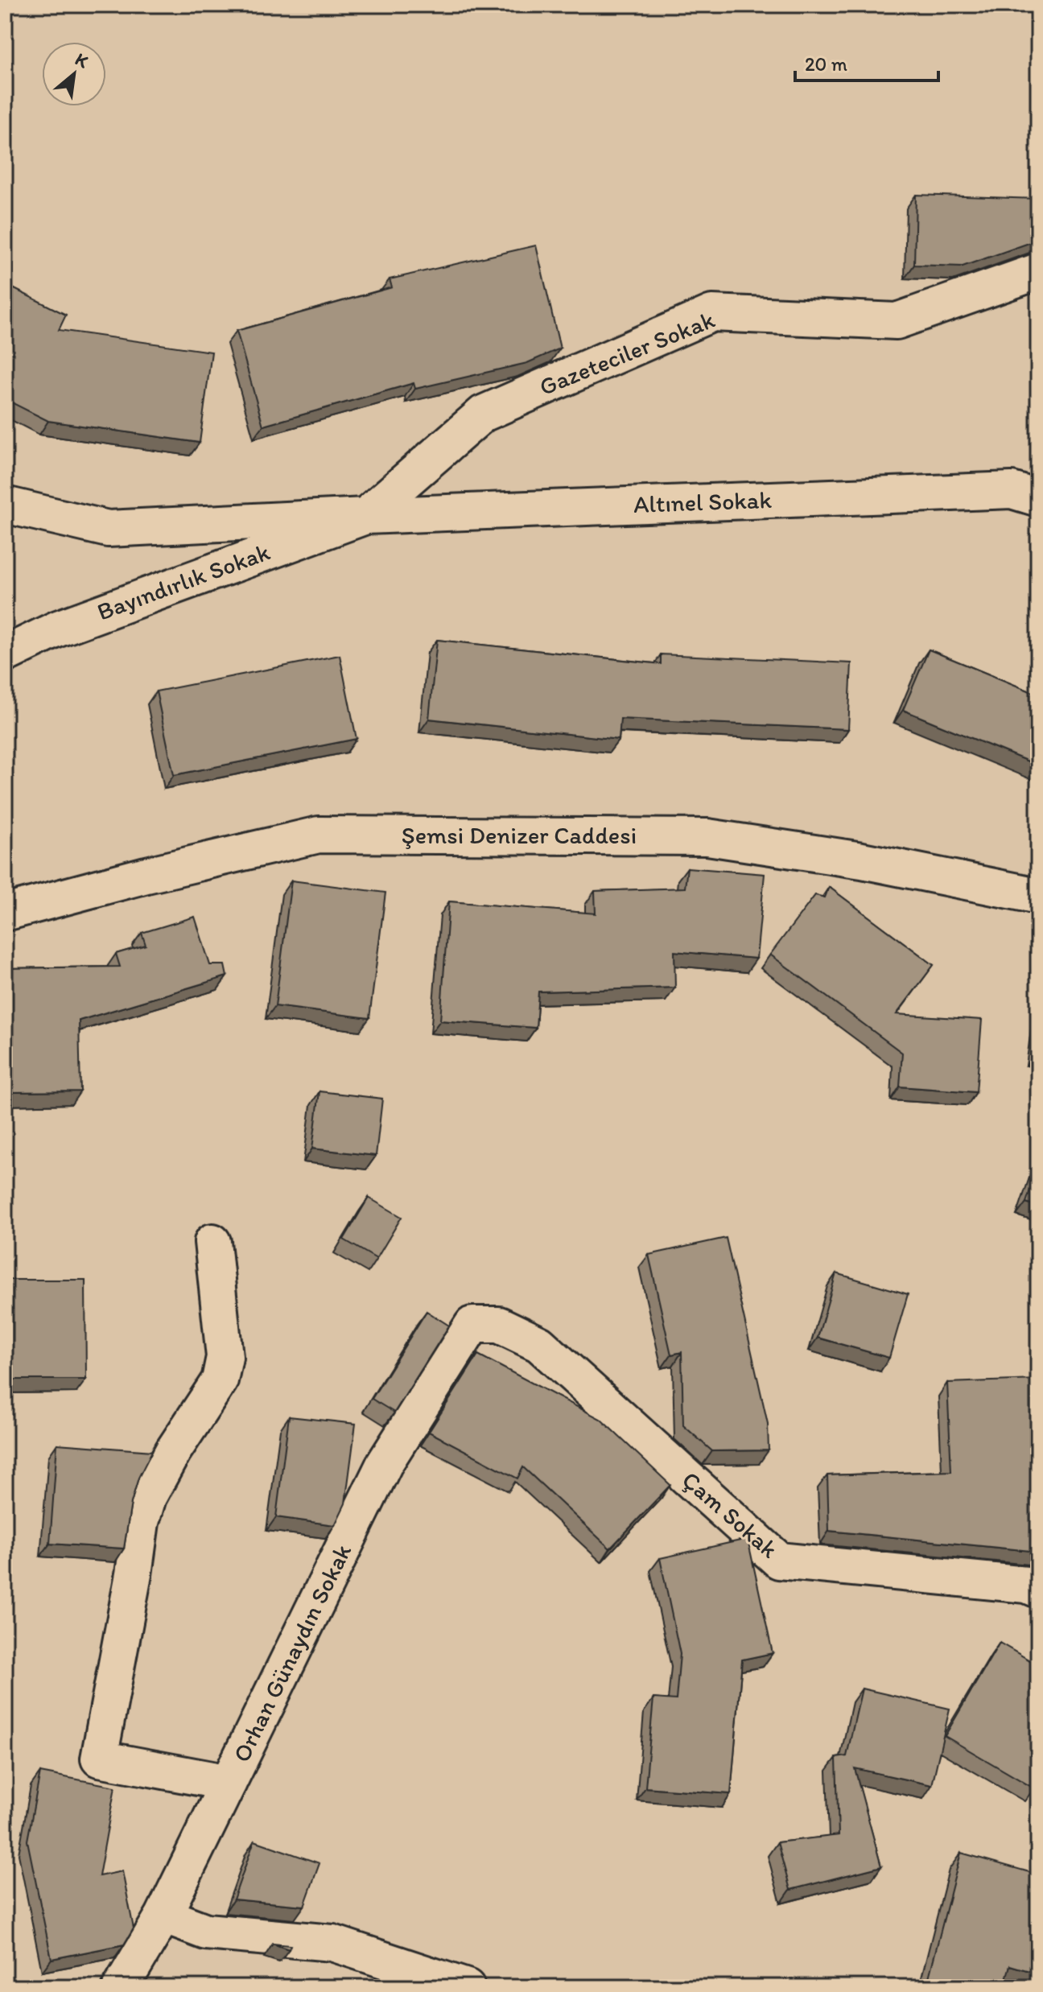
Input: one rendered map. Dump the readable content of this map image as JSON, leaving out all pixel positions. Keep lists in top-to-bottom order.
{
  "streets": {
    "street": [
      "Gazeteciler Sokak",
      "Altınel Sokak",
      "Bayındırlık Sokak",
      "Şemsi Denizer Caddesi",
      "Çam Sokak",
      "Orhan Günaydın Sokak"
    ]
  },
  "crossings": [
    ["Gazeteciler Sokak", "Altınel Sokak"],
    ["Gazeteciler Sokak", "Bayındırlık Sokak"],
    ["Altınel Sokak", "Bayındırlık Sokak"],
    ["Çam Sokak", "Orhan Günaydın Sokak"]
  ],
  "scale_bar": "20 m",
  "north": "top right"
}
